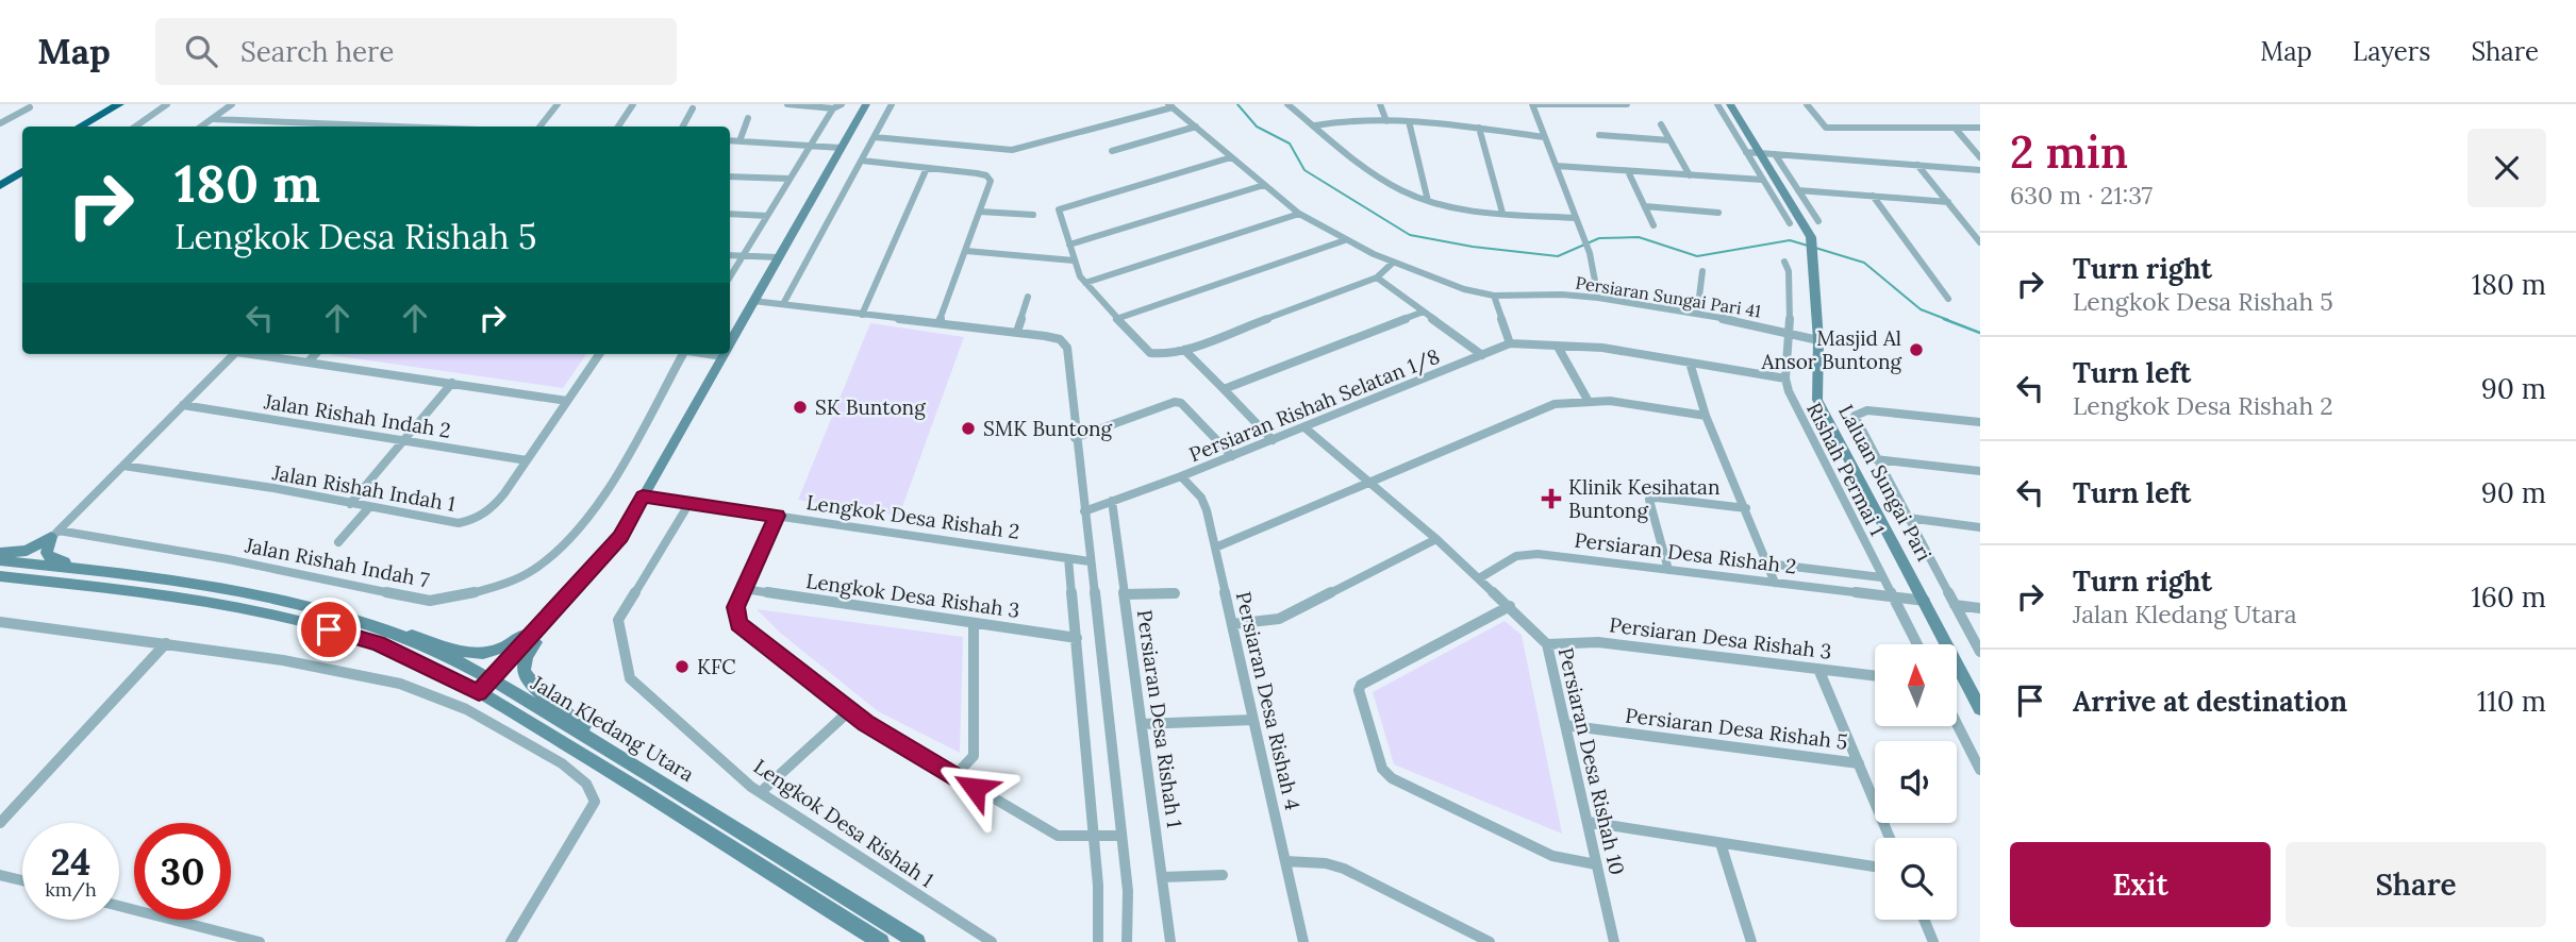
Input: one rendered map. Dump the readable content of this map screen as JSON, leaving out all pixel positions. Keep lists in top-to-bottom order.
{
  "streets": {
    "main road": ["Laluan Sungai Pari", "Jalan Kledang Utara"],
    "street": [
      "Persiaran Sungai Pari 41",
      "Persiaran Rishah Selatan 1/8",
      "Jalan Rishah Indah 2",
      "Rishah Permai 1",
      "Jalan Rishah Indah 1",
      "Lengkok Desa Rishah 2",
      "Persiaran Desa Rishah 2",
      "Jalan Rishah Indah 7",
      "Lengkok Desa Rishah 3",
      "Persiaran Desa Rishah 3",
      "Persiaran Desa Rishah 4",
      "Persiaran Desa Rishah 1",
      "Persiaran Desa Rishah 5",
      "Persiaran Desa Rishah 10",
      "Lengkok Desa Rishah 1"
    ]
  },
  "crossings": [
    ["Persiaran Sungai Pari 41", "Rishah Permai 1"],
    ["Persiaran Sungai Pari 41", "Laluan Sungai Pari"],
    ["Persiaran Rishah Selatan 1/8", "Persiaran Desa Rishah 4"],
    ["Persiaran Rishah Selatan 1/8", "Persiaran Desa Rishah 1"],
    ["Persiaran Rishah Selatan 1/8", "Persiaran Desa Rishah 10"],
    ["Jalan Rishah Indah 2", "Jalan Rishah Indah 1"],
    ["Rishah Permai 1", "Persiaran Desa Rishah 2"],
    ["Laluan Sungai Pari", "Persiaran Desa Rishah 2"],
    ["Lengkok Desa Rishah 2", "Lengkok Desa Rishah 1"],
    ["Persiaran Desa Rishah 2", "Persiaran Desa Rishah 10"],
    ["Persiaran Desa Rishah 3", "Persiaran Desa Rishah 10"],
    ["Persiaran Desa Rishah 5", "Persiaran Desa Rishah 10"]
  ],
  "places": {
    "other": [
      "Masjid Al Ansor Buntong",
      "SK Buntong",
      "SMK Buntong",
      "KFC"
    ],
    "health": ["Klinik Kesihatan Buntong"]
  },
  "north": "top",
  "page": {
    "header": "Map",
    "search": "Search here",
    "nav": ["Map", "Layers", "Share"],
    "heading": ["2 min", "630 m · 21:37"],
    "turn": ["180 m", "Lengkok Desa Rishah 5"],
    "list": [
      {
        "name": "Turn right",
        "note": "Lengkok Desa Rishah 5",
        "value": "180 m"
      },
      {
        "name": "Turn left",
        "note": "Lengkok Desa Rishah 2",
        "value": "90 m"
      },
      {
        "name": "Turn left",
        "value": "90 m"
      },
      {
        "name": "Turn right",
        "note": "Jalan Kledang Utara",
        "value": "160 m"
      },
      {
        "name": "Arrive at destination",
        "value": "110 m"
      }
    ],
    "speed": "24 km/h",
    "limit": "30",
    "buttons": ["Exit", "Share"]
  }
}
